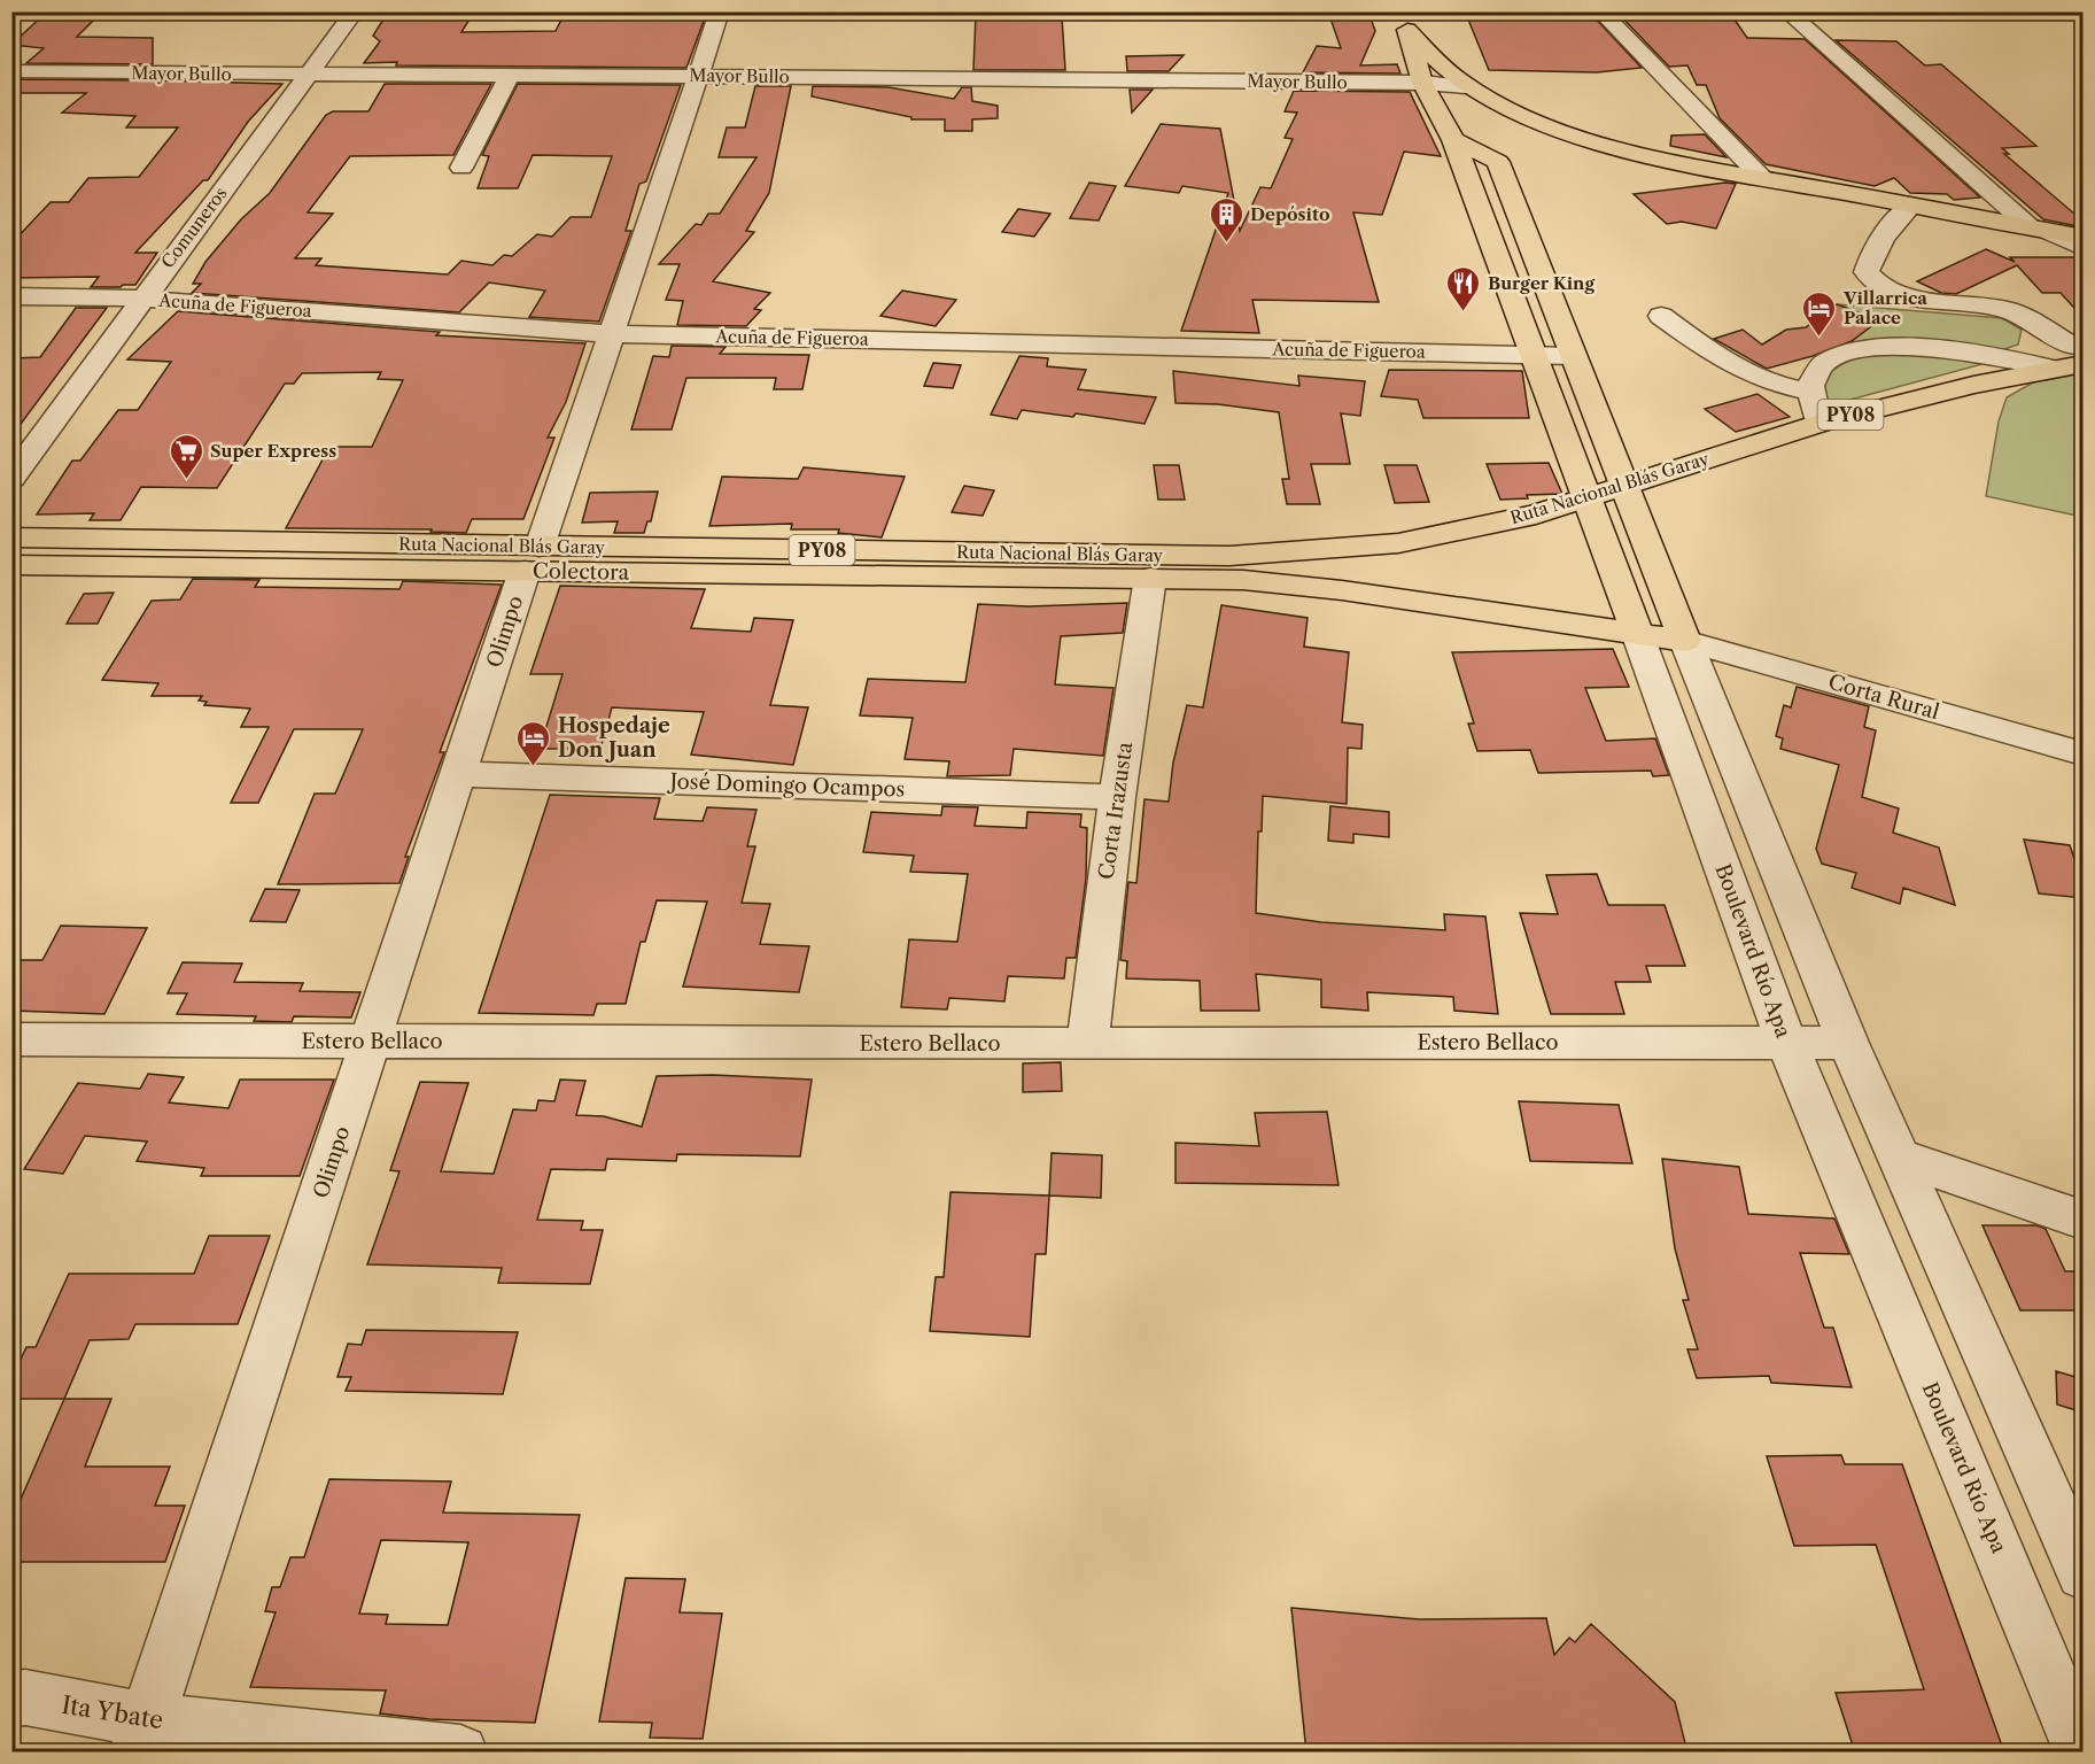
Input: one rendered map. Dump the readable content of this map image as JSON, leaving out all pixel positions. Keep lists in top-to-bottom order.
{
  "streets": {
    "main road": [
      "PY08",
      "Ruta Nacional Blás Garay",
      "Colectora",
      "Boulevard Río Apa"
    ],
    "street": [
      "Mayor Bullo",
      "Comuneros",
      "Acuña de Figueroa",
      "Olimpo",
      "Corta Rural",
      "José Domingo Ocampos",
      "Corta Irazusta",
      "Estero Bellaco",
      "Ita Ybate"
    ]
  },
  "crossings": [
    ["Mayor Bullo", "Comuneros"],
    ["Mayor Bullo", "Olimpo"],
    ["Mayor Bullo", "Boulevard Río Apa"],
    ["Comuneros", "Acuña de Figueroa"],
    ["Acuña de Figueroa", "Olimpo"],
    ["Acuña de Figueroa", "Boulevard Río Apa"],
    ["Ruta Nacional Blás Garay", "Colectora"],
    ["Ruta Nacional Blás Garay", "Olimpo"],
    ["Ruta Nacional Blás Garay", "Boulevard Río Apa"],
    ["Colectora", "Olimpo"],
    ["Colectora", "Corta Rural"],
    ["Colectora", "Corta Irazusta"],
    ["Colectora", "Boulevard Río Apa"],
    ["Olimpo", "José Domingo Ocampos"],
    ["Olimpo", "Estero Bellaco"],
    ["Olimpo", "Ita Ybate"],
    ["José Domingo Ocampos", "Corta Irazusta"],
    ["Corta Irazusta", "Estero Bellaco"],
    ["Boulevard Río Apa", "Estero Bellaco"]
  ],
  "places": {
    "building": ["Depósito"],
    "restaurant": ["Burger King"],
    "hotel": ["Villarrica Palace", "Hospedaje Don Juan"],
    "supermarket": ["Super Express"]
  }
}
